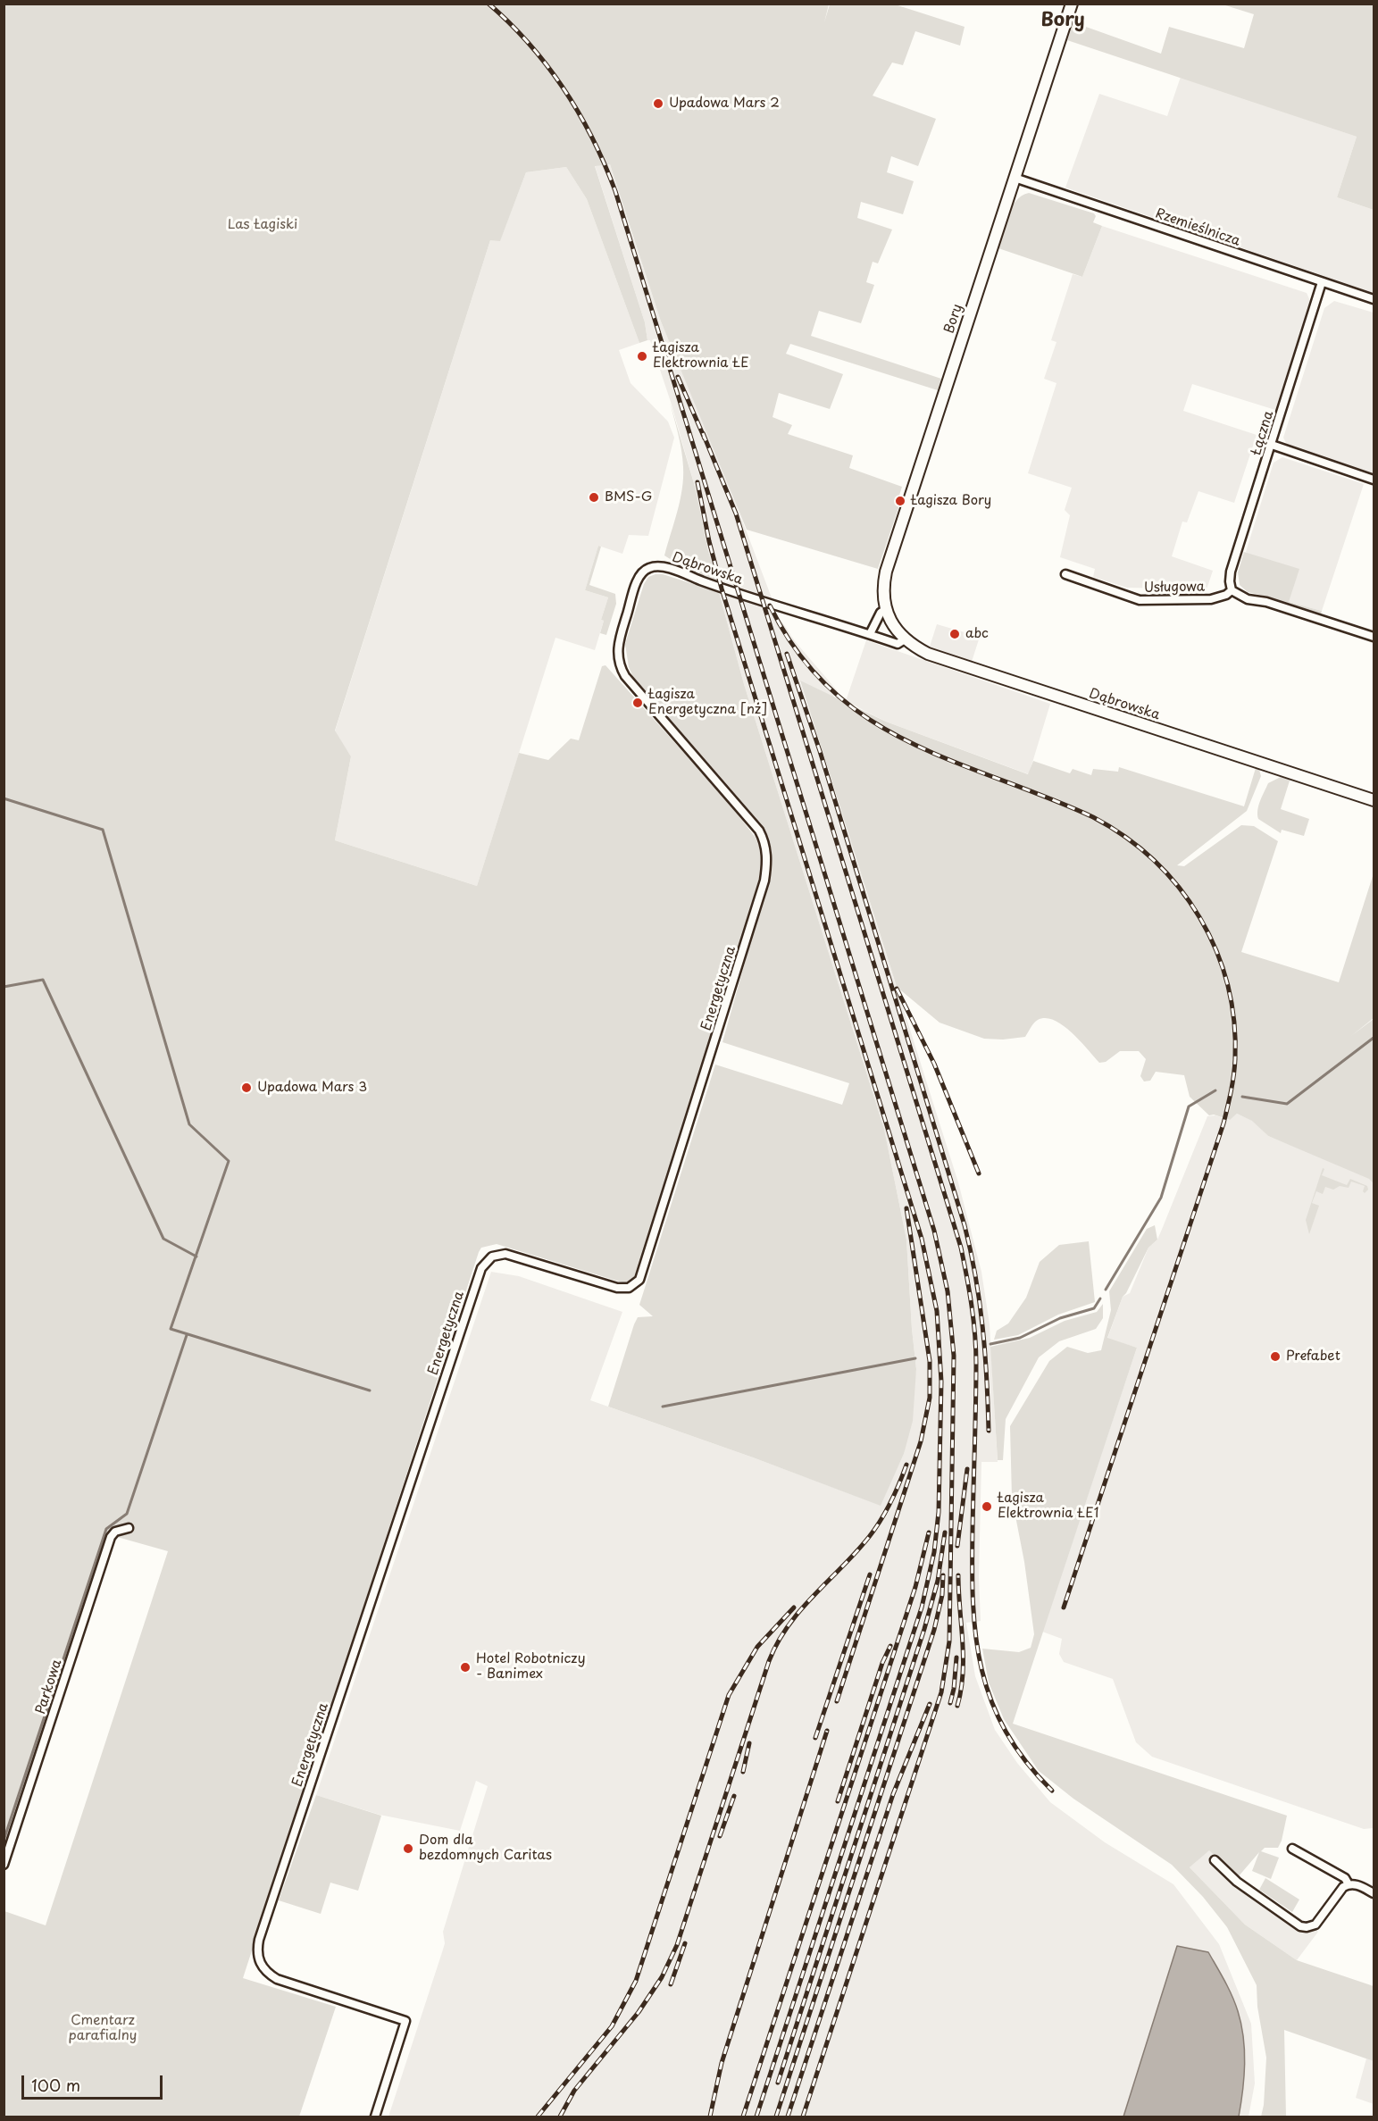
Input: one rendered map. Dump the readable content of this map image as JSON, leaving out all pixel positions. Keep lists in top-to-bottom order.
{
  "streets": {
    "street": [
      "Rzemieślnicza",
      "Bory",
      "Łączna",
      "Dąbrowska",
      "Usługowa",
      "Energetyczna",
      "Parkowa"
    ]
  },
  "crossings": [
    ["Rzemieślnicza", "Bory"],
    ["Rzemieślnicza", "Łączna"],
    ["Bory", "Dąbrowska"],
    ["Łączna", "Usługowa"],
    ["Dąbrowska", "Energetyczna"]
  ],
  "districts": ["Bory"],
  "parks": ["Las Łagiski", "Cmentarz parafialny"],
  "places": [
    "Upadowa Mars 2",
    "Łagisza Elektrownia ŁE",
    "BMS-G",
    "Łagisza Bory",
    "abc",
    "Łagisza Energetyczna [nż]",
    "Upadowa Mars 3",
    "Prefabet",
    "Łagisza Elektrownia ŁE1",
    "Hotel Robotniczy - Banimex",
    "Dom dla bezdomnych Caritas"
  ],
  "scale_bar": "100 m"
}
